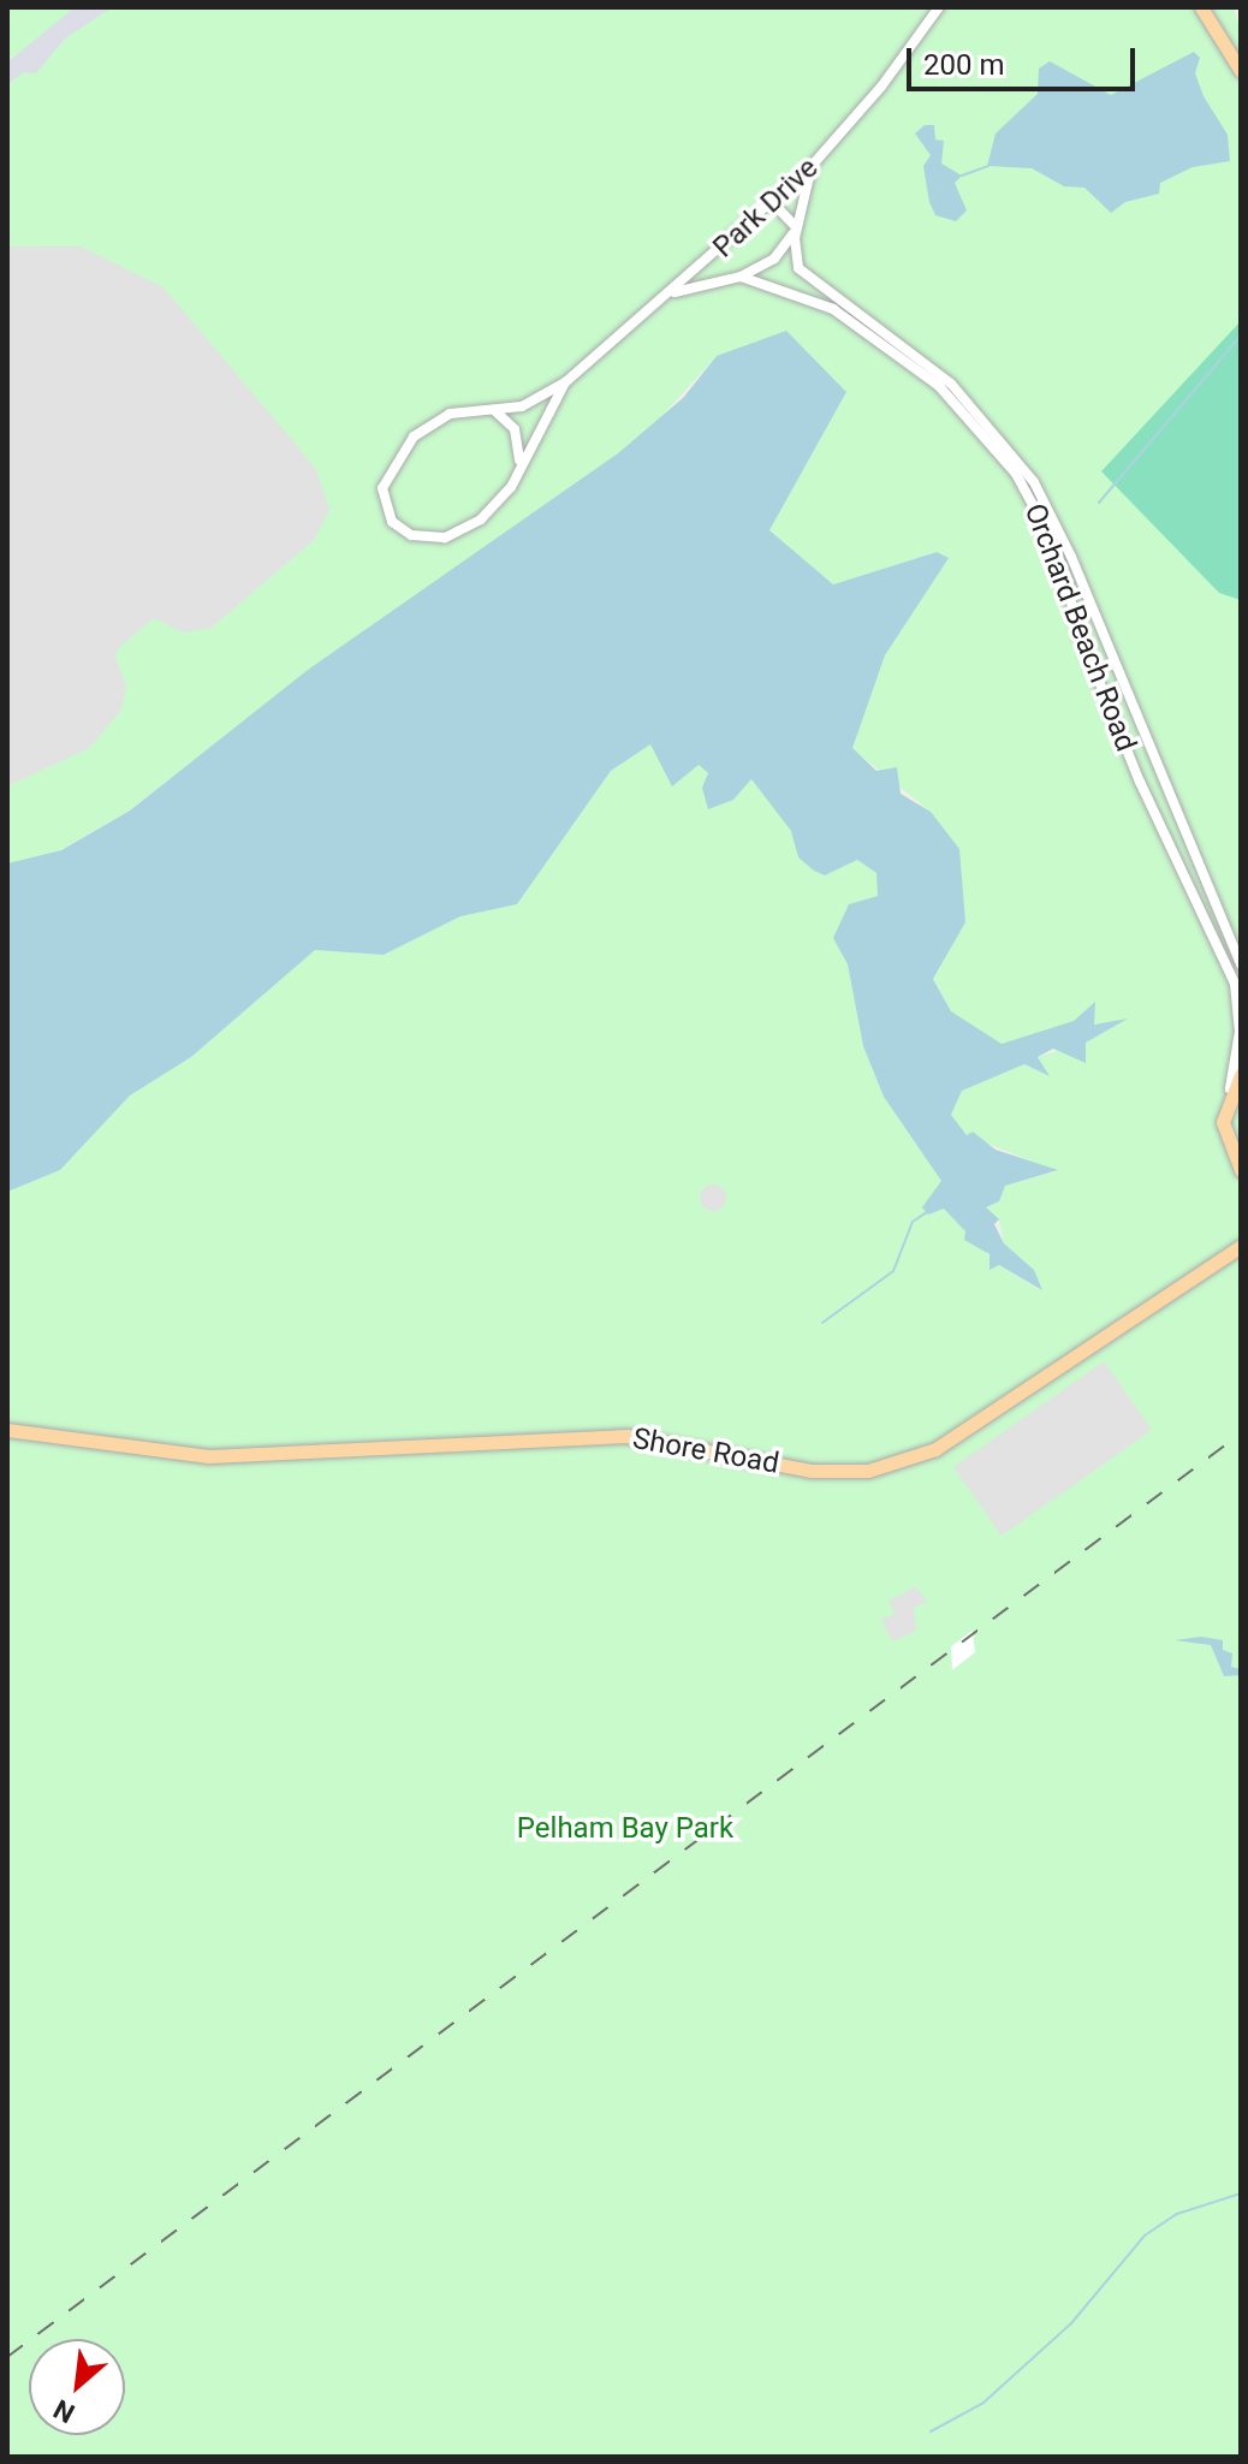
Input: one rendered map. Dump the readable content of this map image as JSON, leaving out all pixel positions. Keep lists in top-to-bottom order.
{
  "streets": {
    "main road": ["Shore Road"],
    "street": ["Park Drive", "Orchard Beach Road"]
  },
  "crossings": [
    ["Park Drive", "Orchard Beach Road"]
  ],
  "parks": ["Pelham Bay Park"],
  "scale_bar": "200 m",
  "north": "bottom left"
}
